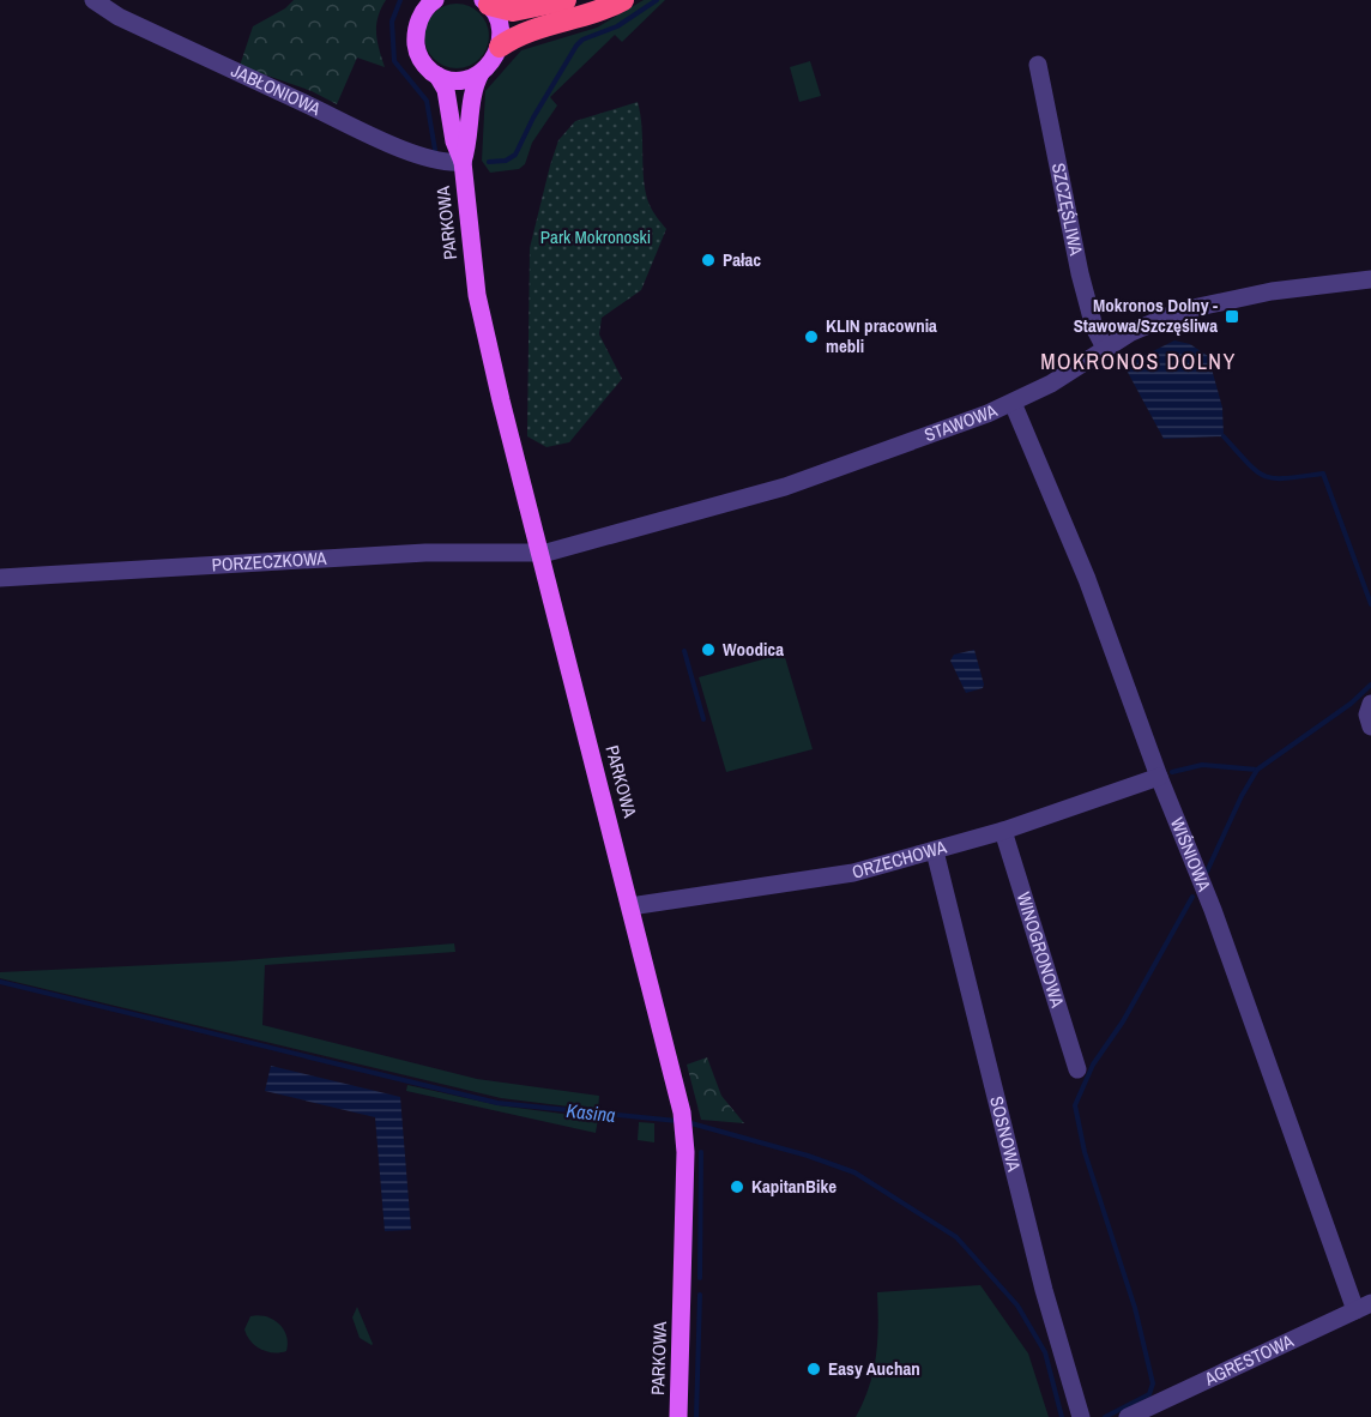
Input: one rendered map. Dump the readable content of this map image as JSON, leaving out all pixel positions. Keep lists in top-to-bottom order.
{
  "streets": {
    "main road": ["PARKOWA"],
    "street": [
      "JABŁONIOWA",
      "SZCZĘŚLIWA",
      "STAWOWA",
      "PORZECZKOWA",
      "WIŚNIOWA",
      "ORZECHOWA",
      "WINOGRONOWA",
      "SOSNOWA",
      "AGRESTOWA"
    ]
  },
  "crossings": [
    ["JABŁONIOWA", "PARKOWA"],
    ["SZCZĘŚLIWA", "STAWOWA"],
    ["PARKOWA", "STAWOWA"],
    ["PARKOWA", "PORZECZKOWA"],
    ["PARKOWA", "ORZECHOWA"],
    ["STAWOWA", "PORZECZKOWA"],
    ["STAWOWA", "WIŚNIOWA"],
    ["WIŚNIOWA", "ORZECHOWA"],
    ["WIŚNIOWA", "AGRESTOWA"],
    ["ORZECHOWA", "WINOGRONOWA"],
    ["ORZECHOWA", "SOSNOWA"]
  ],
  "districts": ["MOKRONOS DOLNY"],
  "water": ["Kasina"],
  "parks": ["Park Mokronoski"],
  "places": {
    "other": [
      "Pałac",
      "KLIN pracownia mebli",
      "Woodica",
      "KapitanBike",
      "Easy Auchan"
    ],
    "transit": ["Mokronos Dolny - Stawowa/Szczęśliwa"]
  }
}
